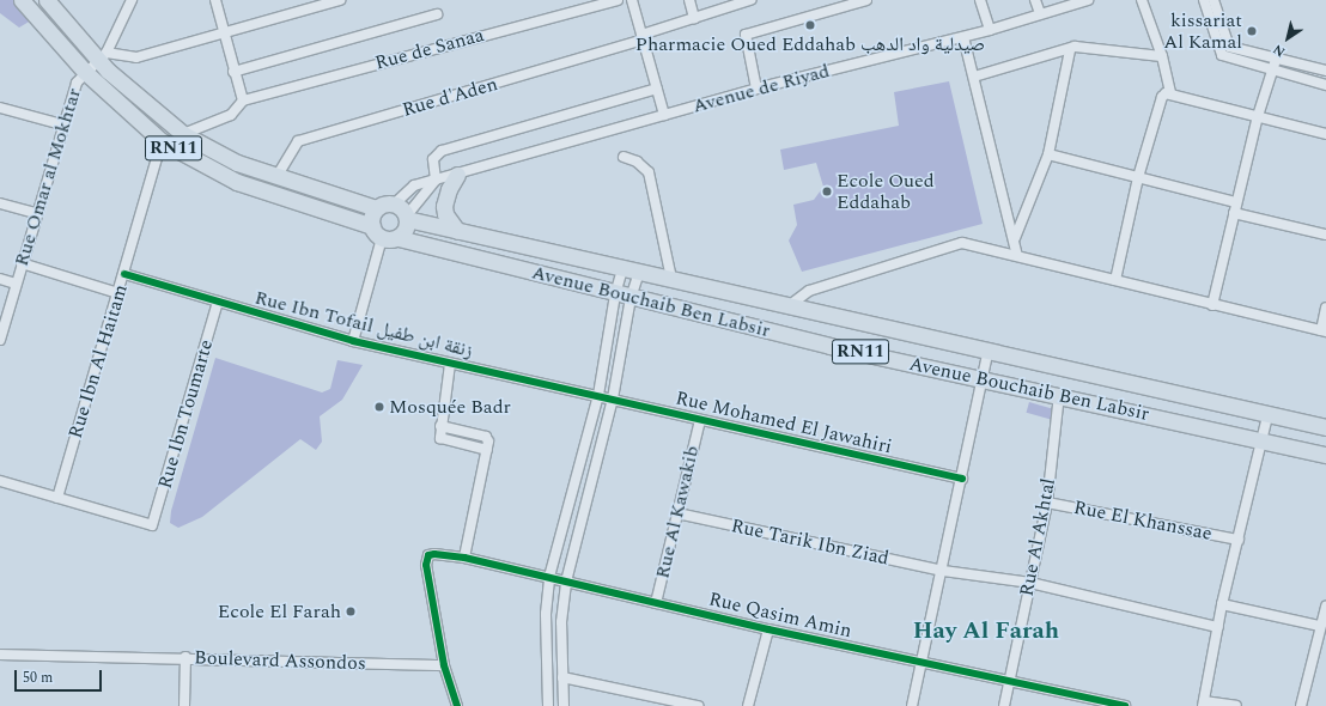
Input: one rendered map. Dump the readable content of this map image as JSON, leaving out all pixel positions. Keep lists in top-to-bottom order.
{
  "streets": {
    "main road": ["RN11", "Avenue Bouchaib Ben Labsir"],
    "street": [
      "Rue de Sanaa",
      "Avenue de Riyad",
      "Rue d'Aden",
      "Rue Omar al Mokhtar",
      "Rue Ibn Tofail زنقة ابن طفيل",
      "Rue Ibn Al Haitam",
      "Rue Ibn Toumarte",
      "Rue Mohamed El Jawahiri",
      "Rue Al Kawakib",
      "Rue El Khanssae",
      "Rue Al Akhtal",
      "Rue Tarik Ibn Ziad",
      "Rue Qasim Amin",
      "Boulevard Assondos"
    ]
  },
  "crossings": [
    ["Avenue de Riyad", "RN11"],
    ["Avenue de Riyad", "Avenue Bouchaib Ben Labsir"],
    ["Rue d'Aden", "RN11"],
    ["RN11", "Rue Omar al Mokhtar"],
    ["RN11", "Avenue Bouchaib Ben Labsir"],
    ["RN11", "Rue Ibn Al Haitam"],
    ["Avenue Bouchaib Ben Labsir", "Rue Al Akhtal"],
    ["Rue Ibn Tofail زنقة ابن طفيل", "Rue Ibn Al Haitam"],
    ["Rue Ibn Tofail زنقة ابن طفيل", "Rue Ibn Toumarte"],
    ["Rue Ibn Tofail زنقة ابن طفيل", "Rue Mohamed El Jawahiri"],
    ["Rue Ibn Al Haitam", "Rue Ibn Toumarte"],
    ["Rue Mohamed El Jawahiri", "Rue Al Kawakib"],
    ["Rue Al Kawakib", "Rue Tarik Ibn Ziad"],
    ["Rue Al Kawakib", "Rue Qasim Amin"],
    ["Rue El Khanssae", "Rue Al Akhtal"],
    ["Rue Al Akhtal", "Rue Tarik Ibn Ziad"],
    ["Rue Al Akhtal", "Rue Qasim Amin"],
    ["Rue Qasim Amin", "Boulevard Assondos"]
  ],
  "districts": ["Hay Al Farah"],
  "places": [
    "Pharmacie Oued Eddahab صيدلية واد الدهب",
    "kissariat Al Kamal",
    "Ecole Oued Eddahab",
    "Mosquée Badr",
    "Ecole El Farah"
  ],
  "scale_bar": "50 m",
  "north": "bottom left"
}
